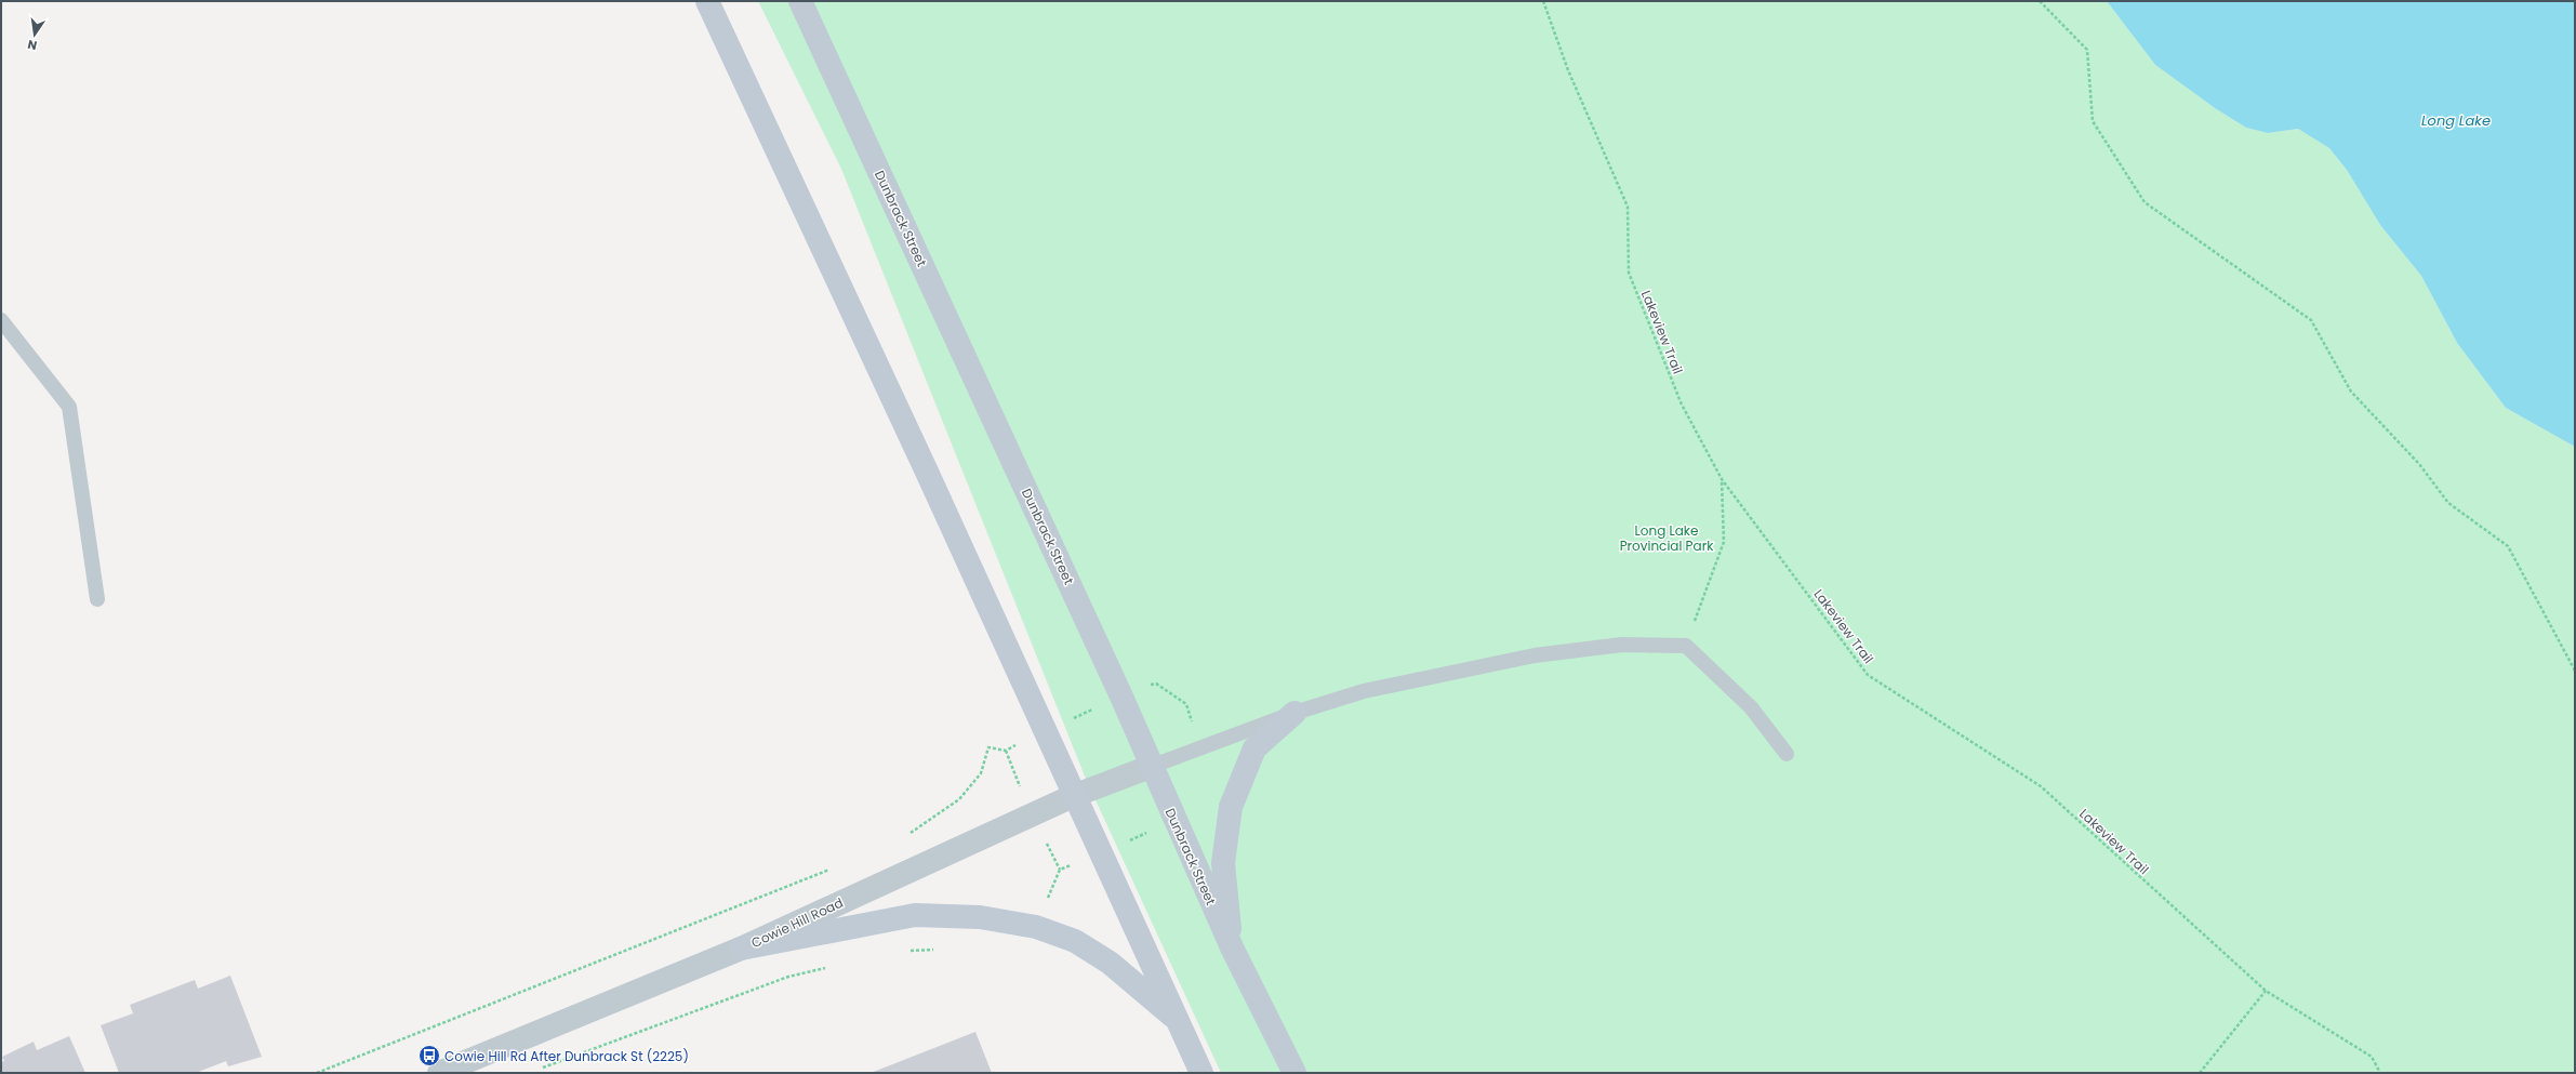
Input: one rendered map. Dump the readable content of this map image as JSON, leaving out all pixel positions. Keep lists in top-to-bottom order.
{
  "streets": {
    "main road": ["Dunbrack Street"],
    "street": ["Cowie Hill Road"],
    "path": ["Lakeview Trail"]
  },
  "crossings": [
    ["Dunbrack Street", "Cowie Hill Road"]
  ],
  "water": ["Long Lake"],
  "parks": ["Long Lake Provincial Park"],
  "places": {
    "bus stop": ["Cowie Hill Rd After Dunbrack St (2225)"]
  },
  "north": "bottom"
}
